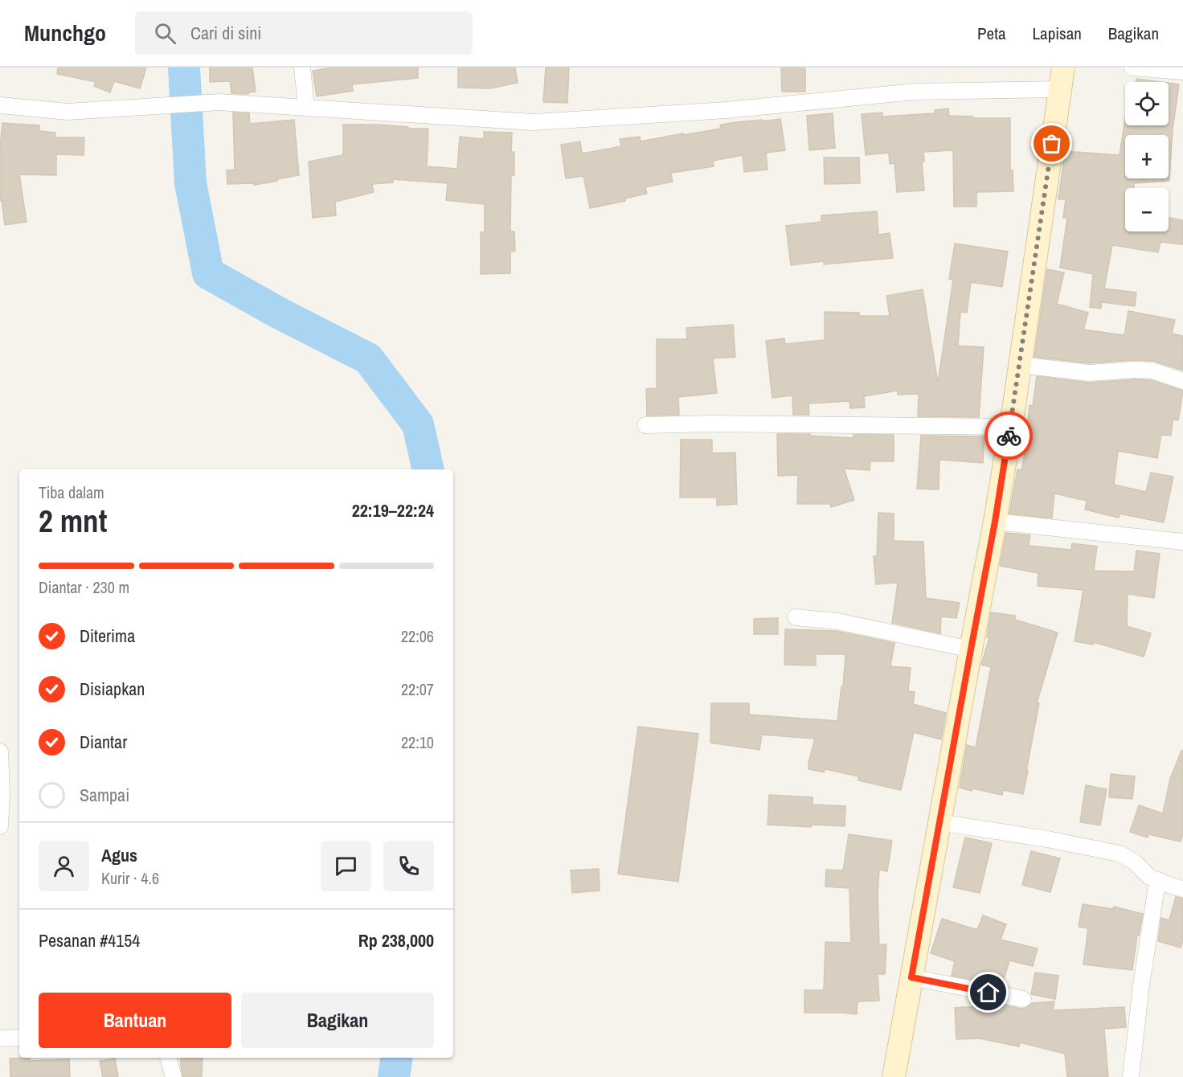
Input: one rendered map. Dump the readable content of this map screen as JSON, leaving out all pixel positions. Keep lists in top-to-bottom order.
{
  "page": {
    "header": "Munchgo",
    "search": "Cari di sini",
    "nav": ["Peta", "Lapisan", "Bagikan"],
    "map_buttons": ["+", "−"],
    "heading": ["2 mnt", "Tiba dalam", "22:19–22:24"],
    "panel": [
      "Agus",
      "Kurir · 4.6",
      "Pesanan #4154",
      "Rp 238,000"
    ],
    "bar": "Diantar · 230 m",
    "list": [
      ["Diterima", "22:06"],
      ["Disiapkan", "22:07"],
      ["Diantar", "22:10"],
      "Sampai"
    ],
    "buttons": ["Bantuan", "Bagikan"]
  }
}
